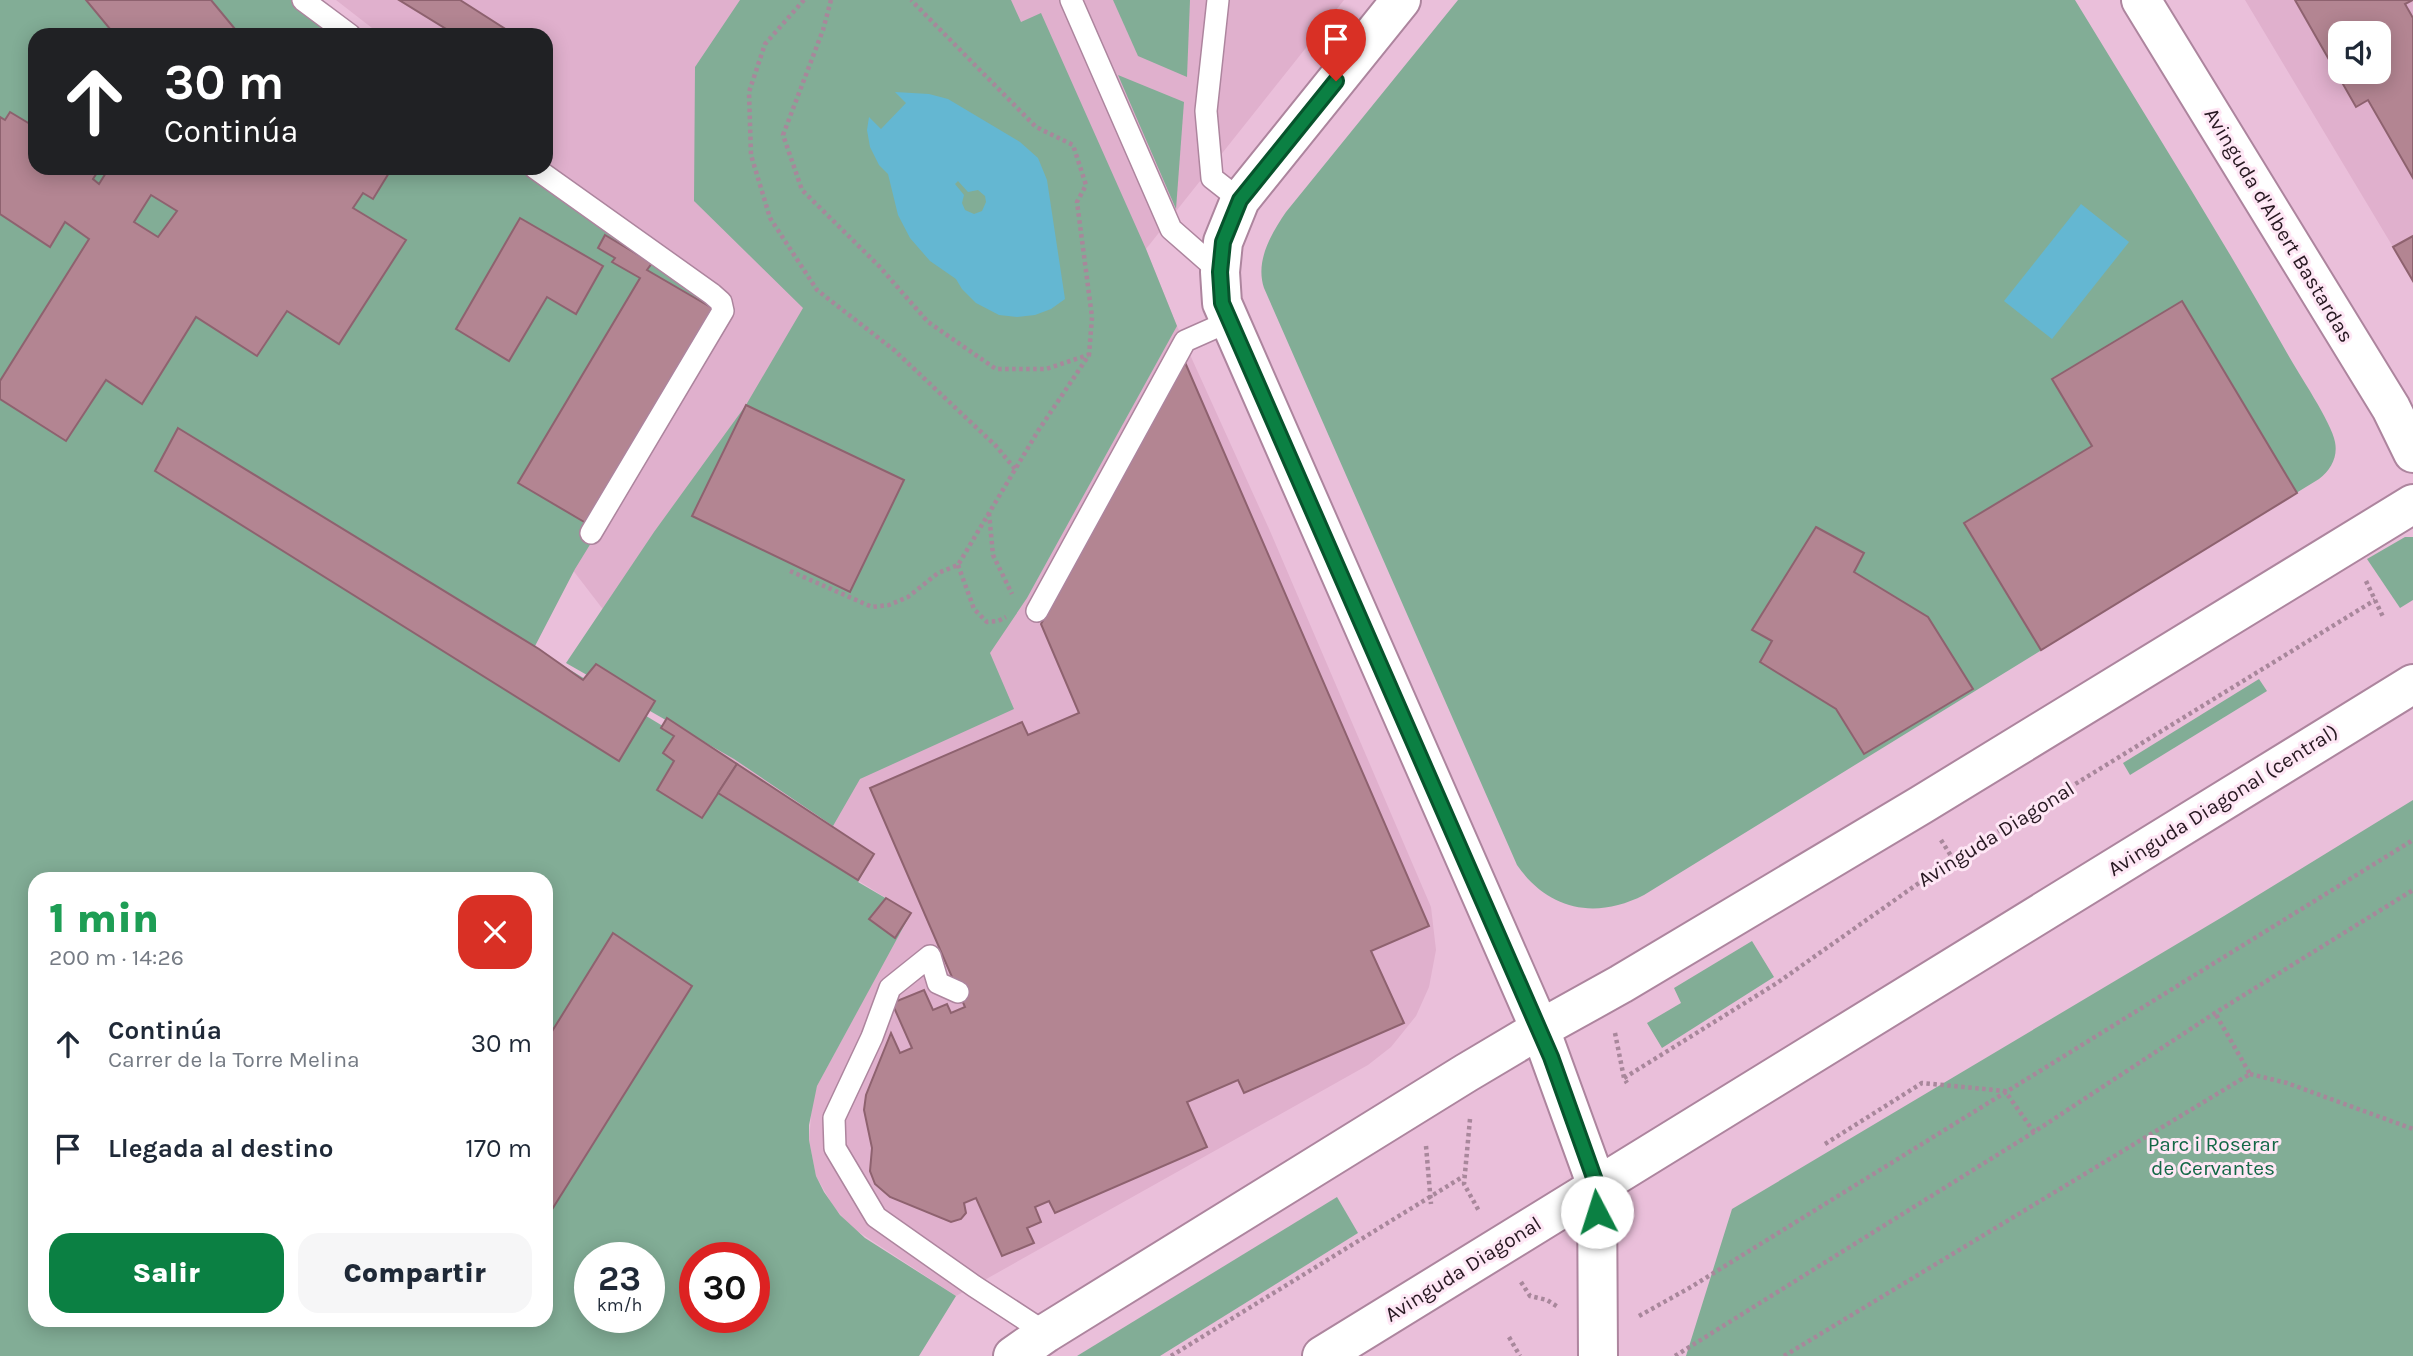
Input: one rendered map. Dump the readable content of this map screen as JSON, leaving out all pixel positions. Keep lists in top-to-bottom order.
{
  "streets": {
    "main road": ["Avinguda d'Albert Bastardas", "Avinguda Diagonal (central)", "Avinguda Diagonal"]
  },
  "crossings": [
    ["Avinguda Diagonal (central)", "Avinguda Diagonal"]
  ],
  "parks": ["Parc i Roserar de Cervantes"],
  "page": {
    "turn": ["30 m", "Continúa"],
    "heading": ["1 min", "200 m · 14:26"],
    "list": [
      {
        "name": "Continúa",
        "note": "Carrer de la Torre Melina",
        "value": "30 m"
      },
      {
        "name": "Llegada al destino",
        "value": "170 m"
      }
    ],
    "buttons": ["Salir", "Compartir"],
    "speed": "23 km/h",
    "limit": "30"
  }
}
